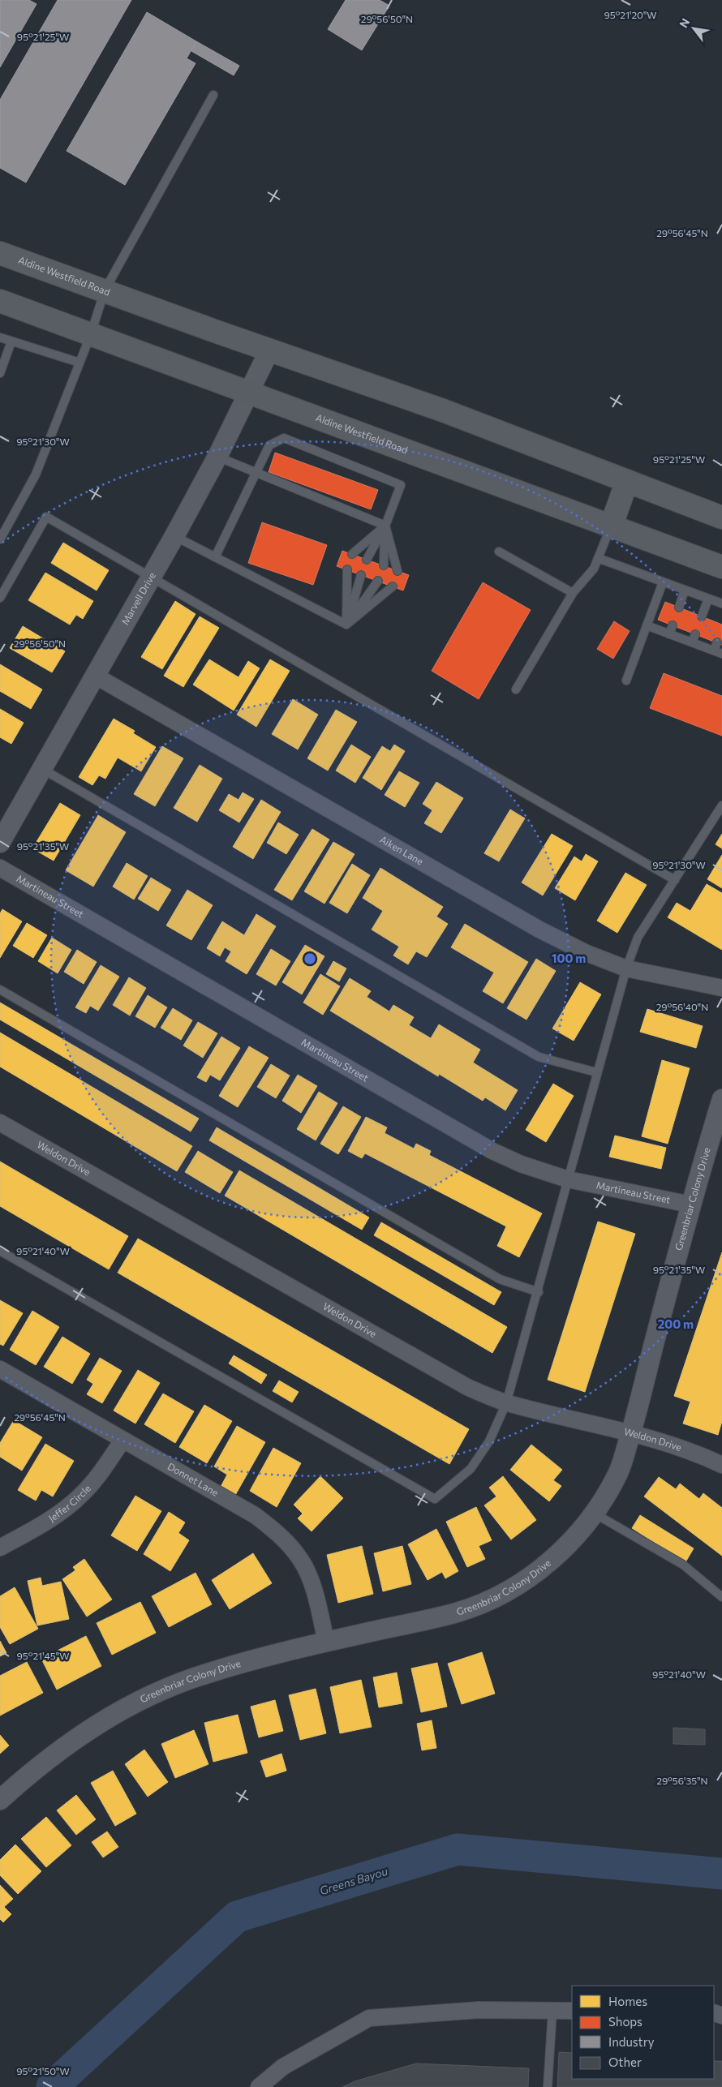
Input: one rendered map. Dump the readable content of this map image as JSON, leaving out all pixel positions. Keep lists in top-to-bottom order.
{
  "streets": {
    "main road": ["Aldine Westfield Road"],
    "street": [
      "Marvell Drive",
      "Aiken Lane",
      "Martineau Street",
      "Weldon Drive",
      "Greenbriar Colony Drive",
      "Donnet Lane",
      "Jeffer Circle"
    ]
  },
  "crossings": [
    ["Aldine Westfield Road", "Marvell Drive"],
    ["Marvell Drive", "Aiken Lane"],
    ["Martineau Street", "Greenbriar Colony Drive"],
    ["Weldon Drive", "Greenbriar Colony Drive"],
    ["Greenbriar Colony Drive", "Donnet Lane"],
    ["Donnet Lane", "Jeffer Circle"]
  ],
  "water": ["Greens Bayou"],
  "legend": [
    "Homes",
    "Shops",
    "Industry",
    "Other"
  ],
  "north": "top left",
  "coordinates": [
    "95°21'20\"W",
    "29°56'50\"N",
    "95°21'25\"W",
    "29°56'45\"N",
    "95°21'30\"W",
    "95°21'35\"W",
    "29°56'40\"N",
    "95°21'40\"W",
    "95°21'45\"W",
    "29°56'35\"N",
    "95°21'50\"W"
  ],
  "rings": ["100 m", "200 m"]
}
